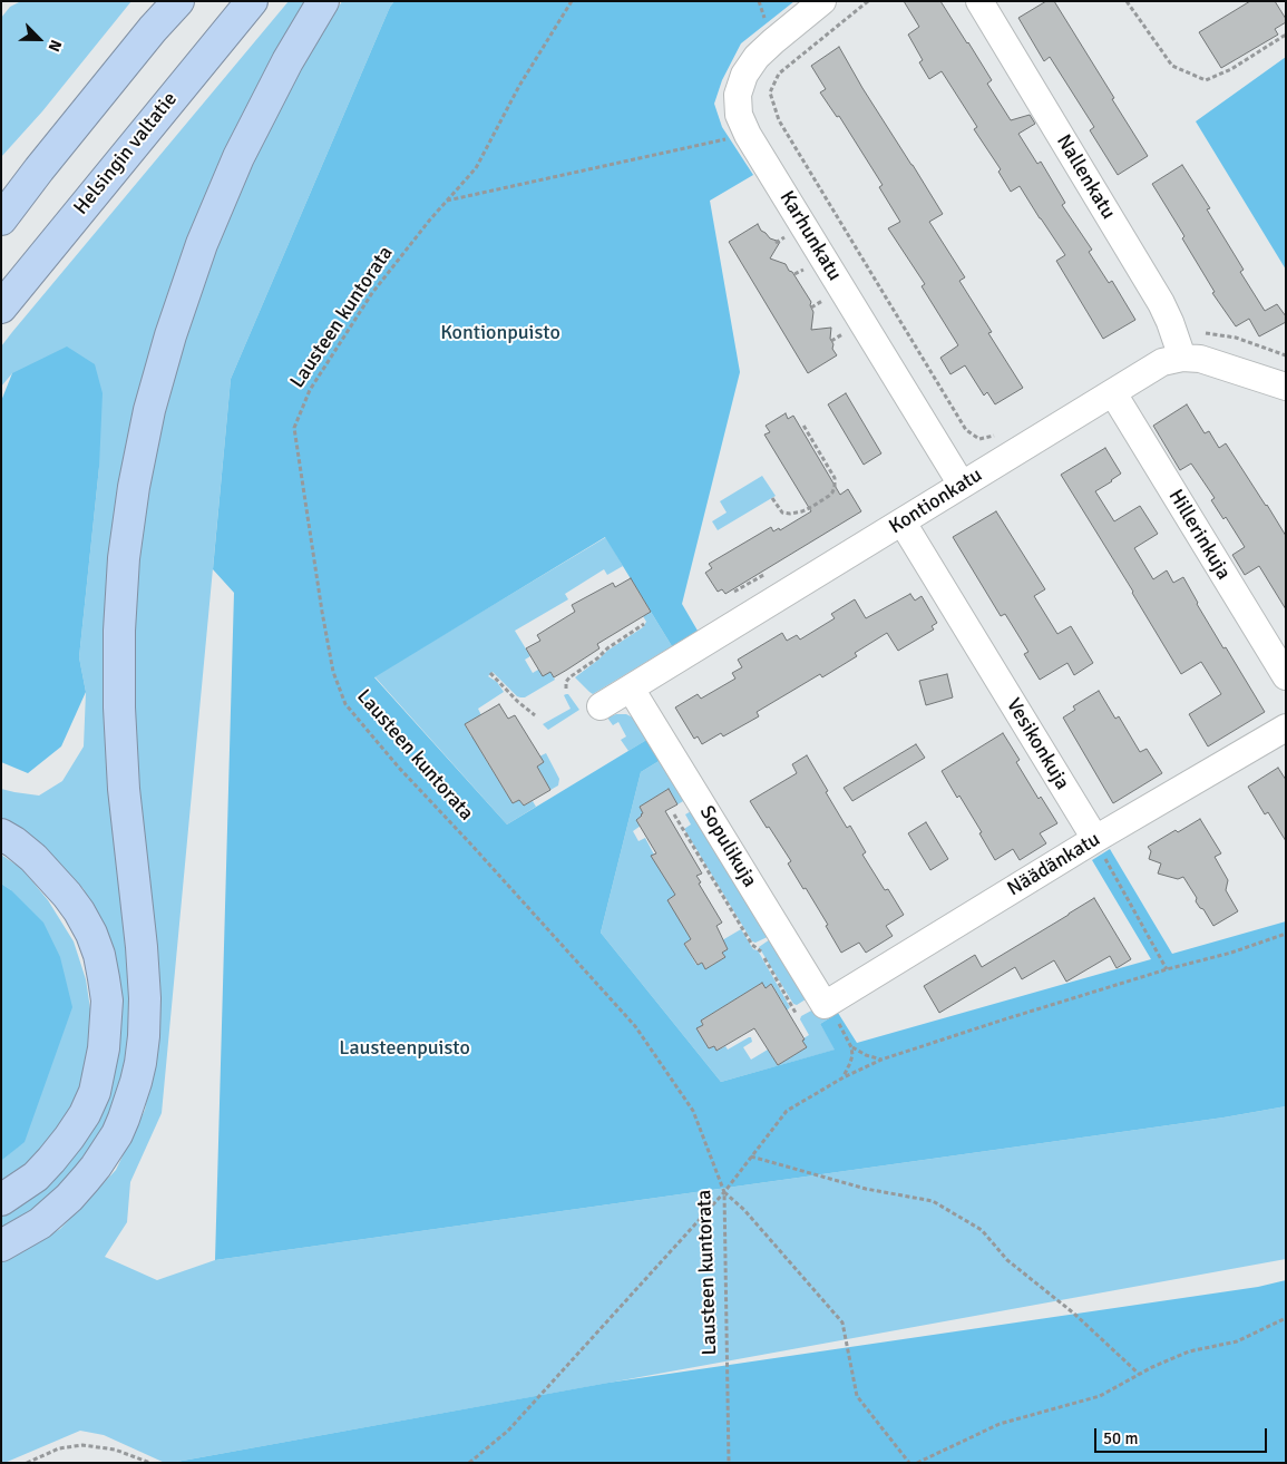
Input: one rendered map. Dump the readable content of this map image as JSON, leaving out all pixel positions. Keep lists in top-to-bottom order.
{
  "streets": {
    "highway": ["Helsingin valtatie"],
    "street": [
      "Nallenkatu",
      "Karhunkatu",
      "Kontionkatu",
      "Hillerinkuja",
      "Vesikonkuja",
      "Sopulikuja",
      "Näädänkatu"
    ],
    "path": ["Lausteen kuntorata"]
  },
  "crossings": [
    ["Nallenkatu", "Kontionkatu"],
    ["Karhunkatu", "Kontionkatu"],
    ["Kontionkatu", "Hillerinkuja"],
    ["Kontionkatu", "Vesikonkuja"],
    ["Kontionkatu", "Sopulikuja"],
    ["Vesikonkuja", "Näädänkatu"],
    ["Sopulikuja", "Näädänkatu"]
  ],
  "parks": ["Kontionpuisto", "Lausteenpuisto"],
  "scale_bar": "50 m",
  "north": "bottom right"
}
